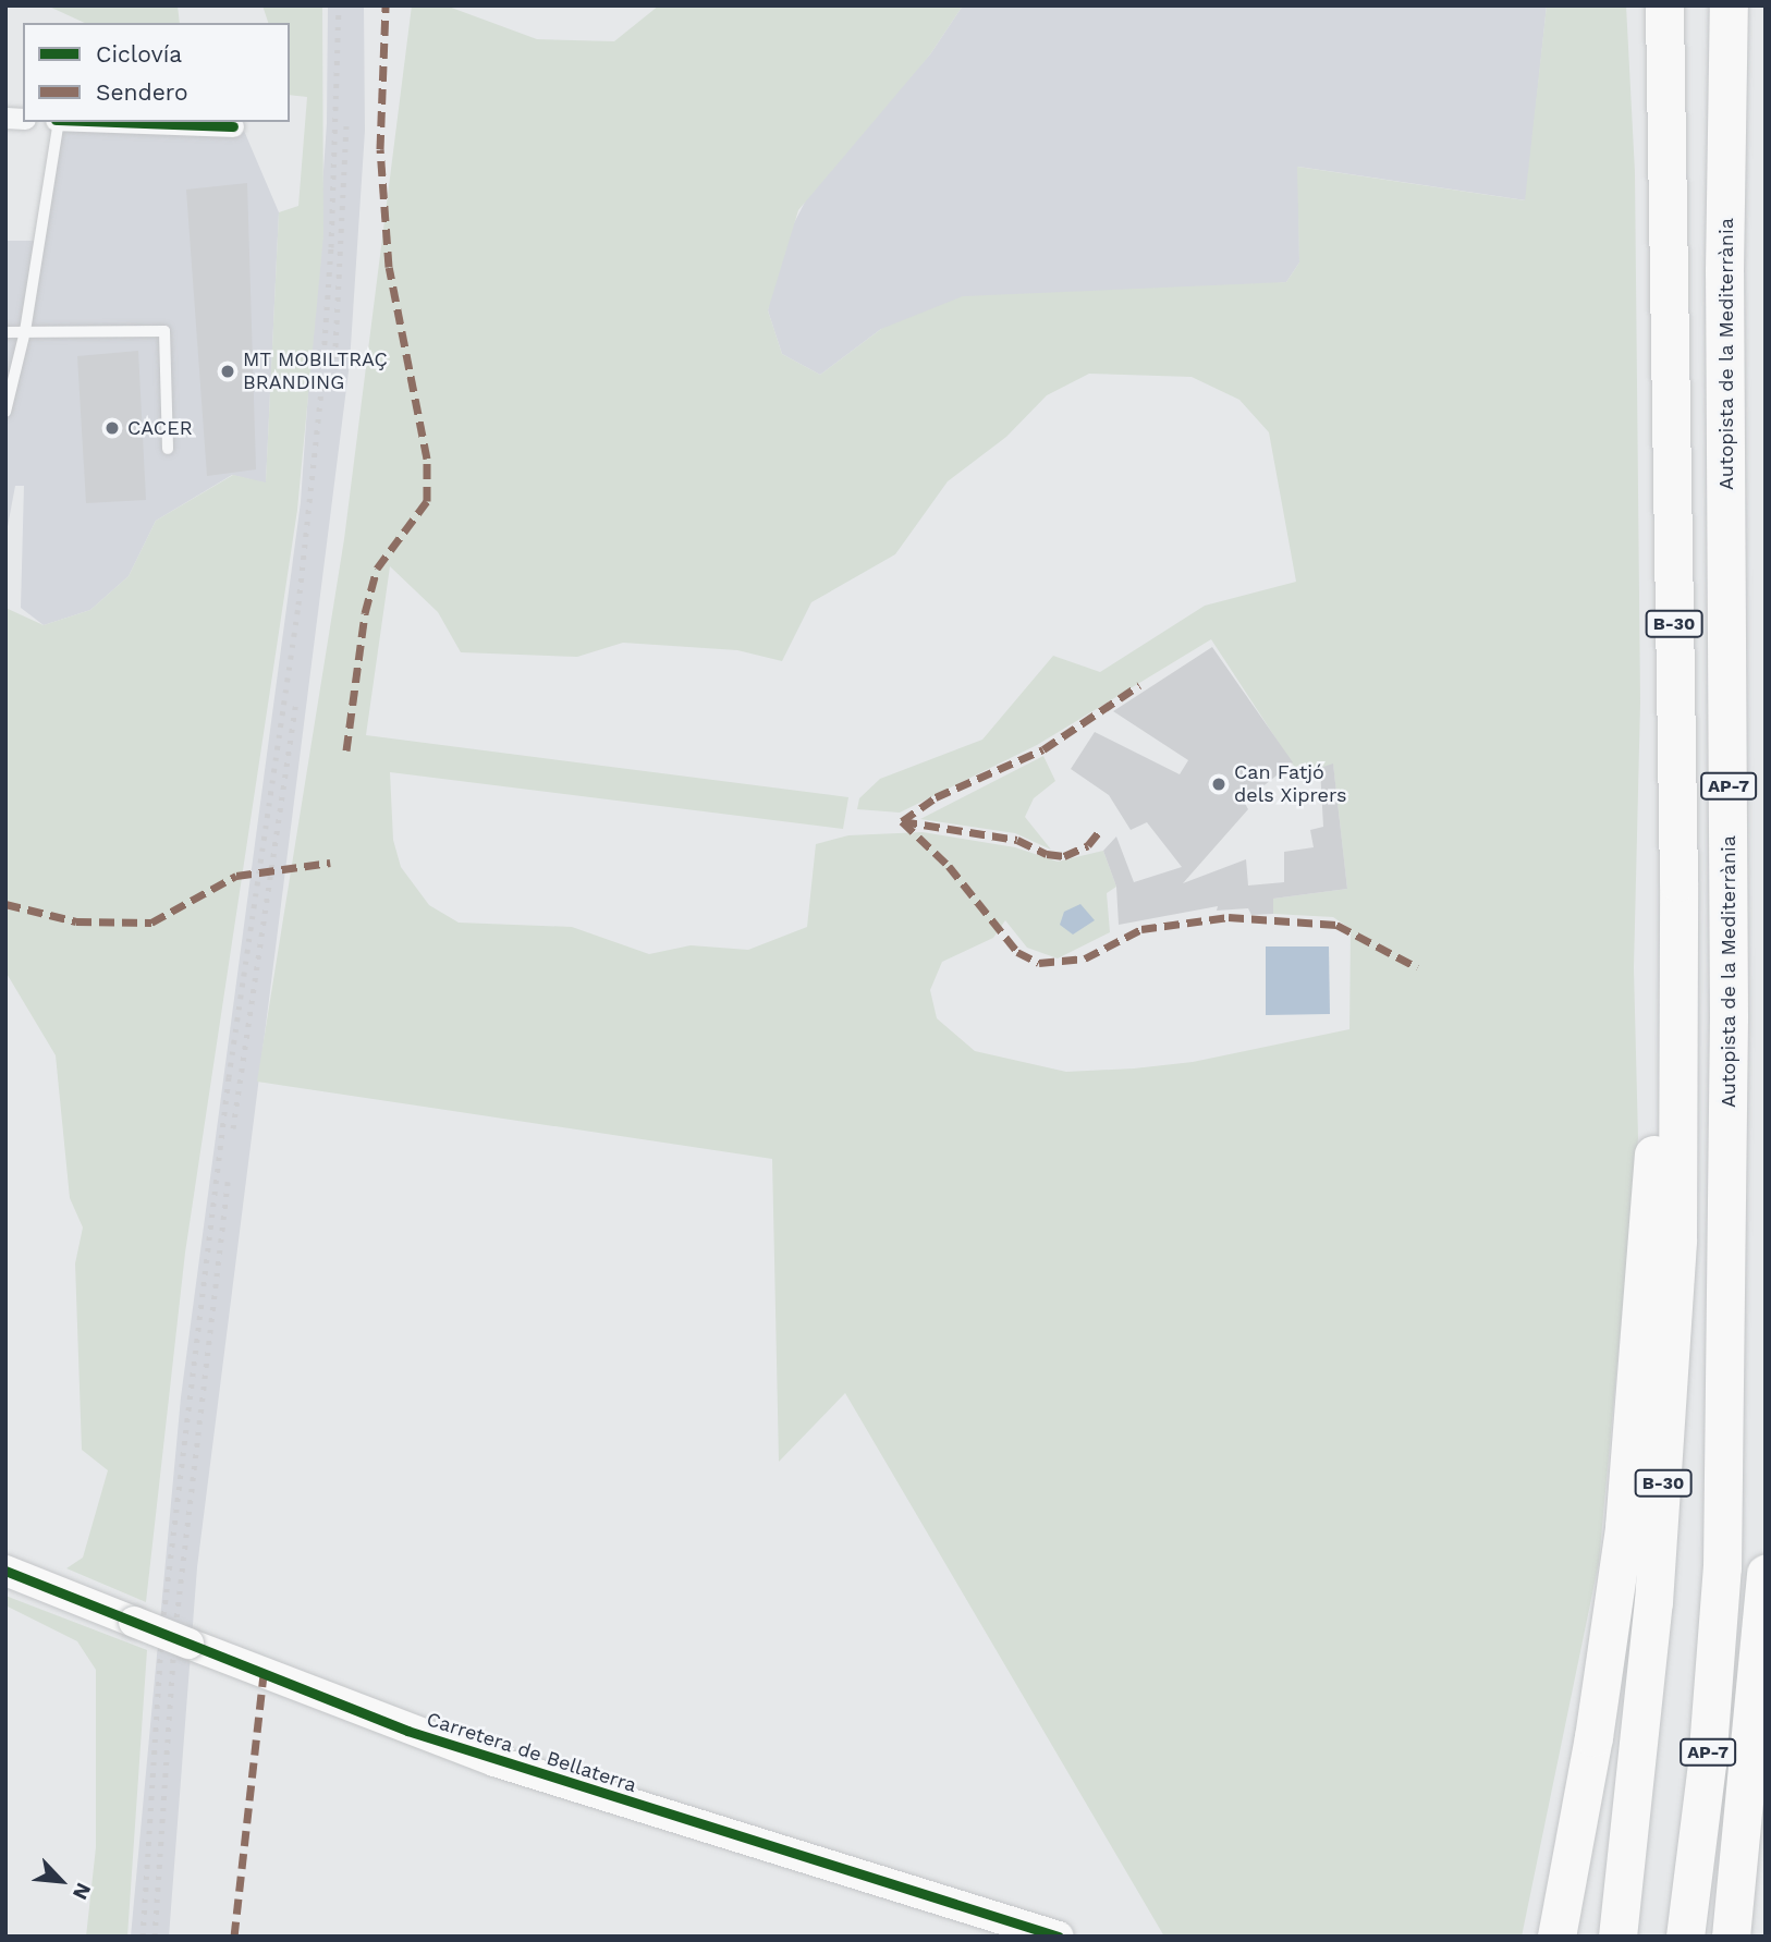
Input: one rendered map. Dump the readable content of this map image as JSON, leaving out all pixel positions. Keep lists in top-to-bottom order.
{
  "streets": {
    "highway": ["Autopista de la Mediterrània", "B-30", "AP-7"],
    "street": ["Carretera de Bellaterra"]
  },
  "places": ["MT MOBILTRAÇ BRANDING", "CACER", "Can Fatjó dels Xiprers"],
  "legend": ["Ciclovía", "Sendero"],
  "north": "bottom right"
}
